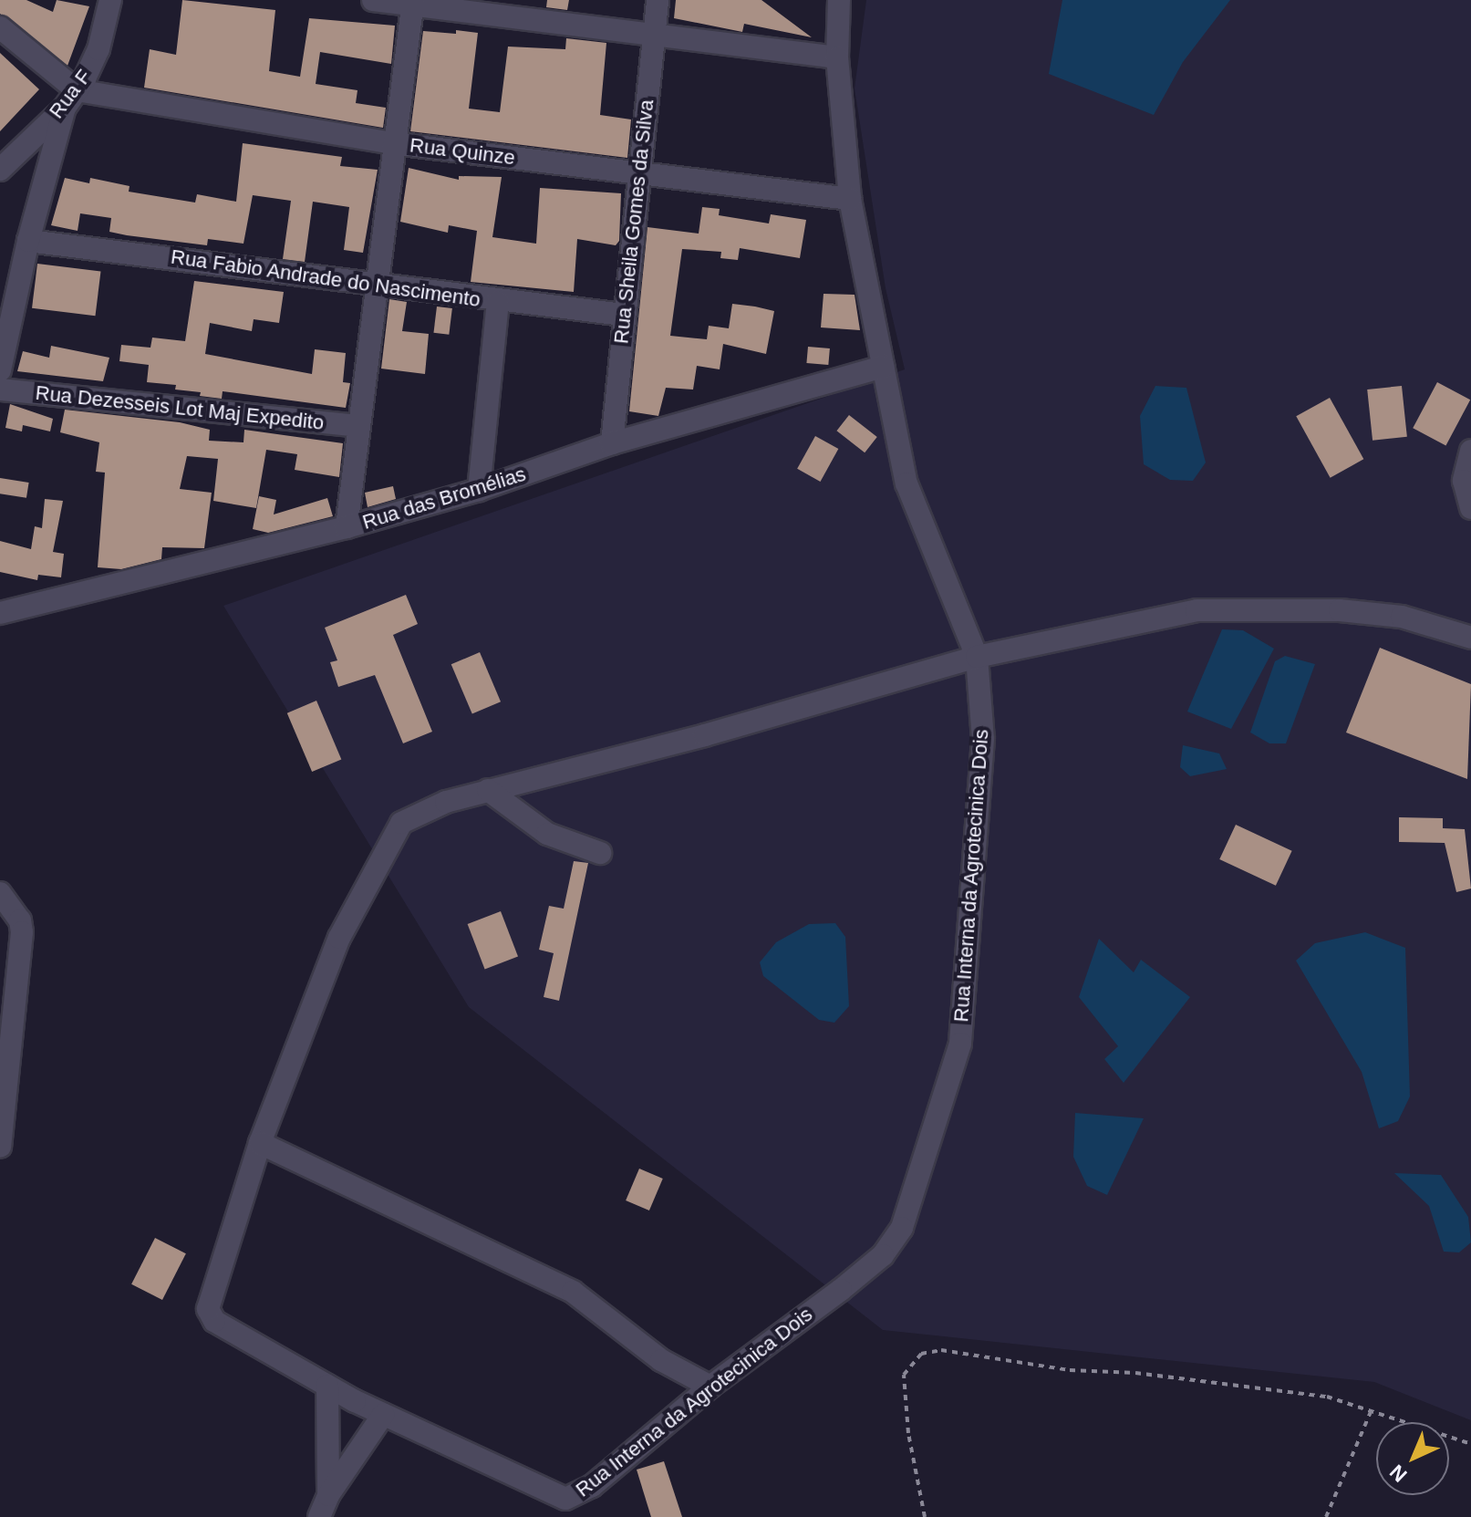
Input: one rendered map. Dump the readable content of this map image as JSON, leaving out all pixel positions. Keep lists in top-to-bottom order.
{
  "streets": {
    "street": [
      "Rua F",
      "Rua Quinze",
      "Rua Sheila Gomes da Silva",
      "Rua Fabio Andrade do Nascimento",
      "Rua Dezesseis Lot Maj Expedito",
      "Rua das Bromélias",
      "Rua Interna da Agrotecinica Dois"
    ]
  },
  "crossings": [
    ["Rua F", "Rua Quinze"],
    ["Rua Quinze", "Rua Sheila Gomes da Silva"],
    ["Rua Quinze", "Rua Interna da Agrotecinica Dois"],
    ["Rua Sheila Gomes da Silva", "Rua Fabio Andrade do Nascimento"],
    ["Rua Sheila Gomes da Silva", "Rua das Bromélias"],
    ["Rua das Bromélias", "Rua Interna da Agrotecinica Dois"]
  ],
  "north": "bottom left"
}
